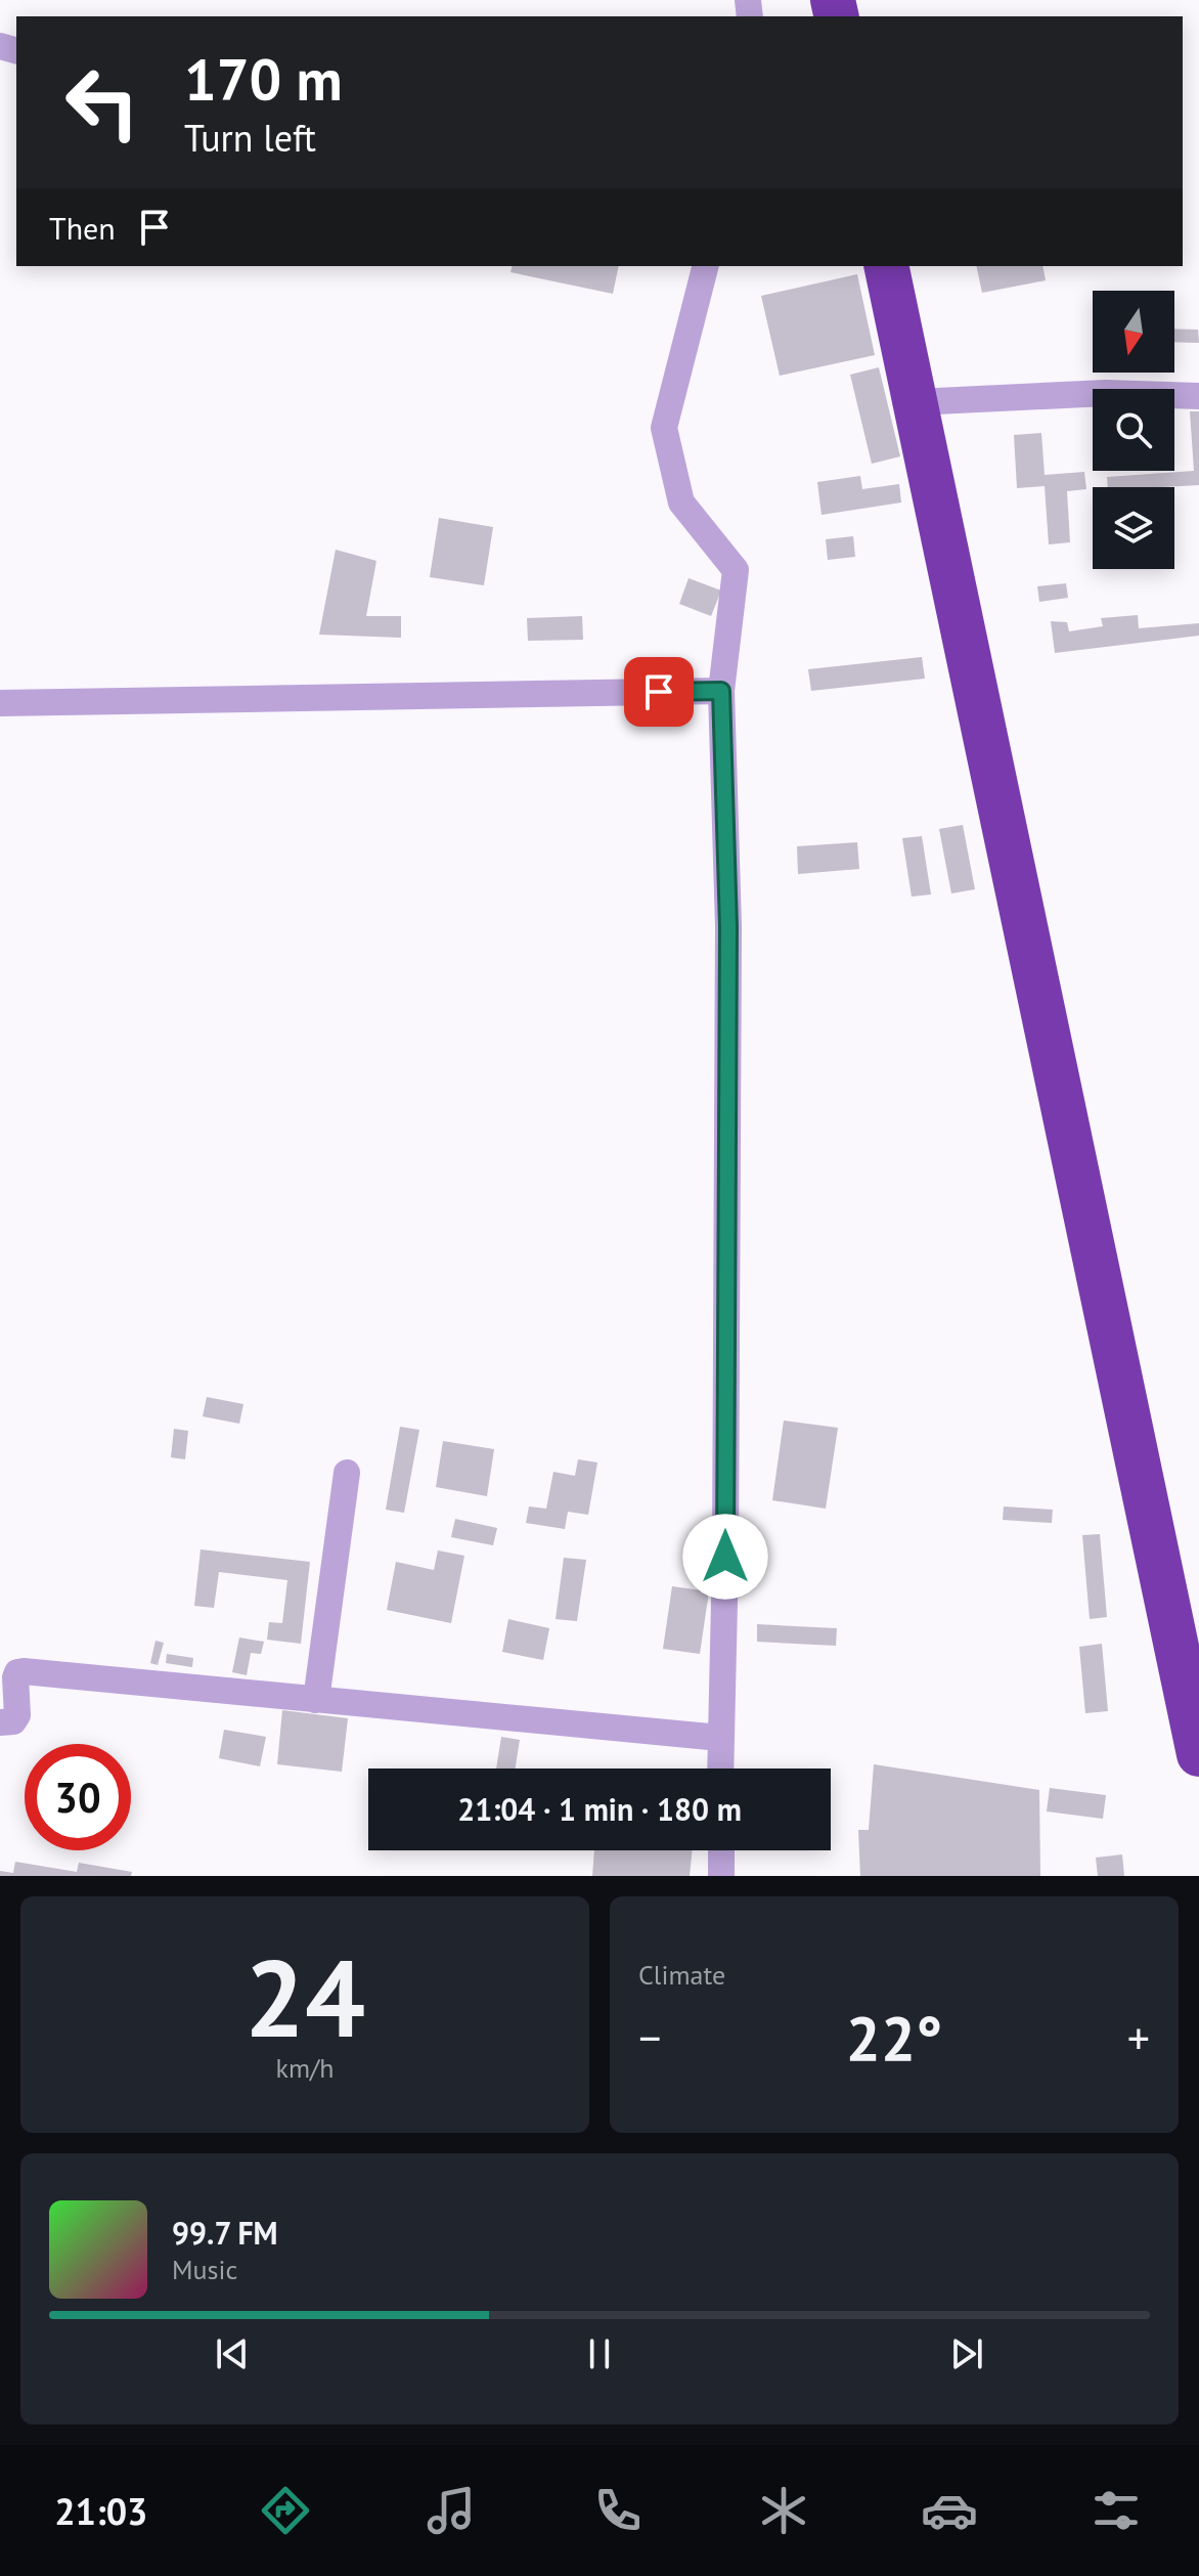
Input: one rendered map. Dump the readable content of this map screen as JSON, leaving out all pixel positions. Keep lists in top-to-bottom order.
{
  "north": "bottom",
  "page": {
    "turn": ["170 m", "Turn left"],
    "then": "Then",
    "limit": "30",
    "trip": "21:04 · 1 min · 180 m",
    "tile": [
      ["24", "km/h"],
      "Climate"
    ],
    "heat": ["−", "22°", "+"],
    "song": ["99.7 FM", "Music"],
    "tabs": "21:03"
  }
}
